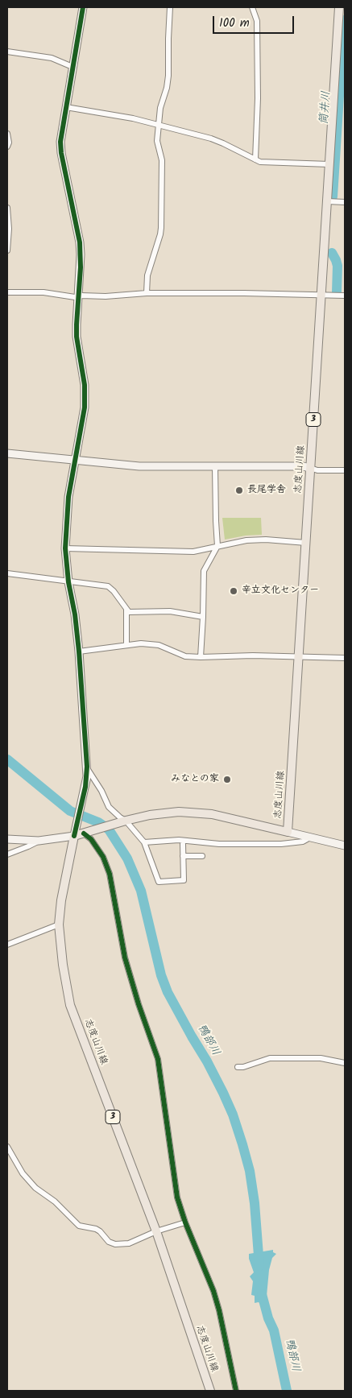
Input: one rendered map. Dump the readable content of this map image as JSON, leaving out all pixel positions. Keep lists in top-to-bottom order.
{
  "streets": {
    "main road": ["3", "志度山川線"]
  },
  "water": ["筒井川", "鴨部川"],
  "places": ["長尾学舎", "辛立文化センター", "みなとの家"],
  "scale_bar": "100 m"
}
